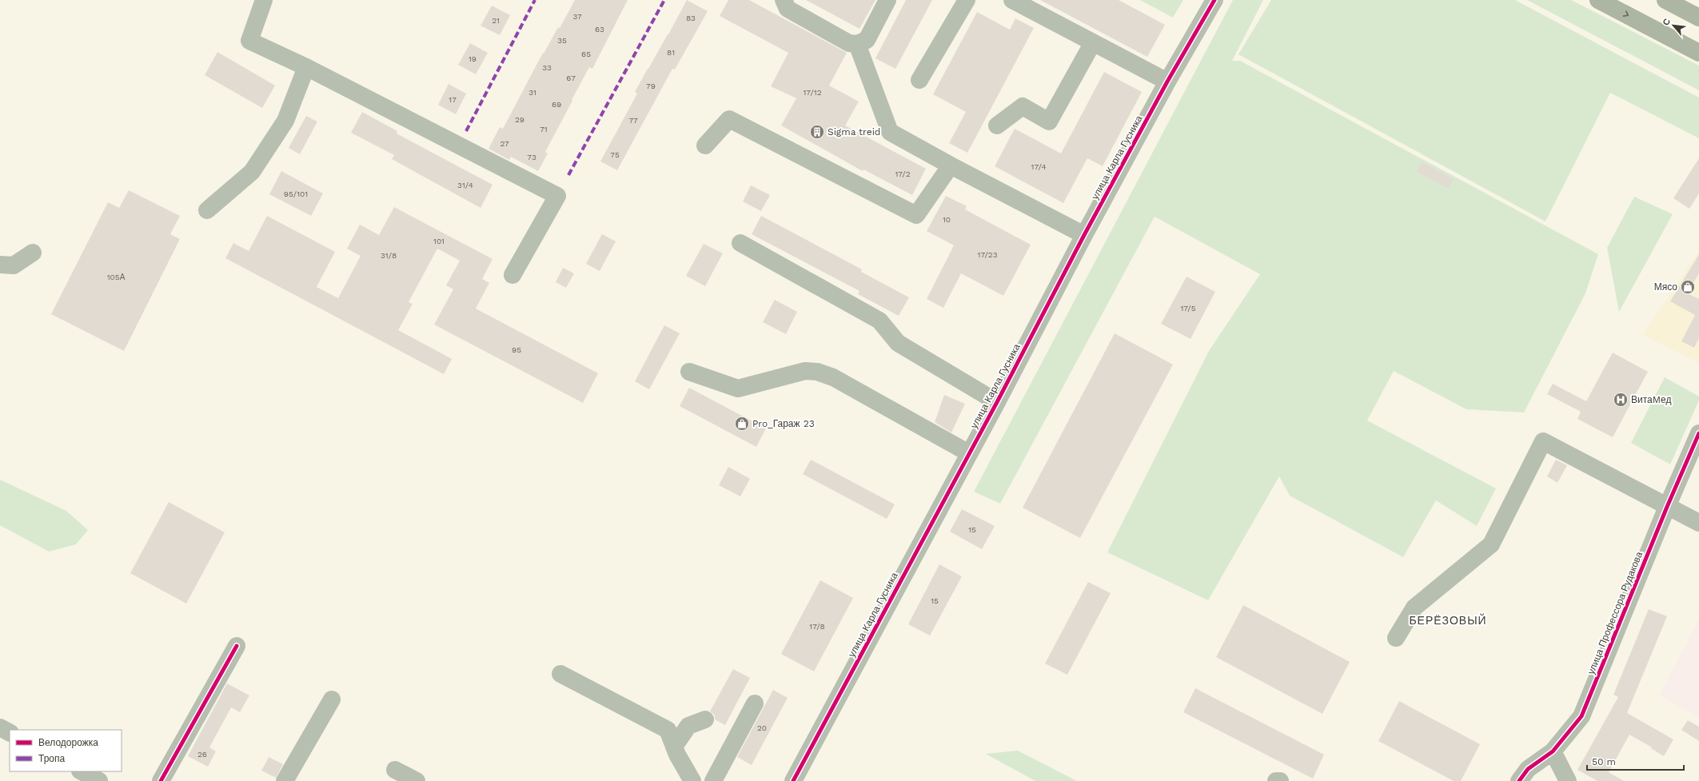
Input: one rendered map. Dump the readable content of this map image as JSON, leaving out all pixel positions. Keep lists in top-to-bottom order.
{
  "streets": {
    "street": ["улица Карла Гусника", "улица Профессора Рудакова"]
  },
  "districts": ["БЕРЁЗОВЫЙ"],
  "places": {
    "building": ["Sigma treid"],
    "shop": ["Мясо", "Pro_Гараж 23"],
    "hospital": ["ВитаMед"]
  },
  "house_numbers": [
    "37",
    "83",
    "21",
    "63",
    "35",
    "81",
    "65",
    "19",
    "33",
    "67",
    "79",
    "31",
    "17/12",
    "17",
    "69",
    "29",
    "77",
    "71",
    "27",
    "75",
    "73",
    "17/4",
    "17/2",
    "31/4",
    "95/101",
    "10",
    "101",
    "17/23",
    "31/8",
    "105А",
    "17/5",
    "95",
    "15",
    "15",
    "17/8",
    "20",
    "26"
  ],
  "legend": ["Велодорожка", "Тропа"],
  "scale_bar": "50 m",
  "north": "top left"
}
